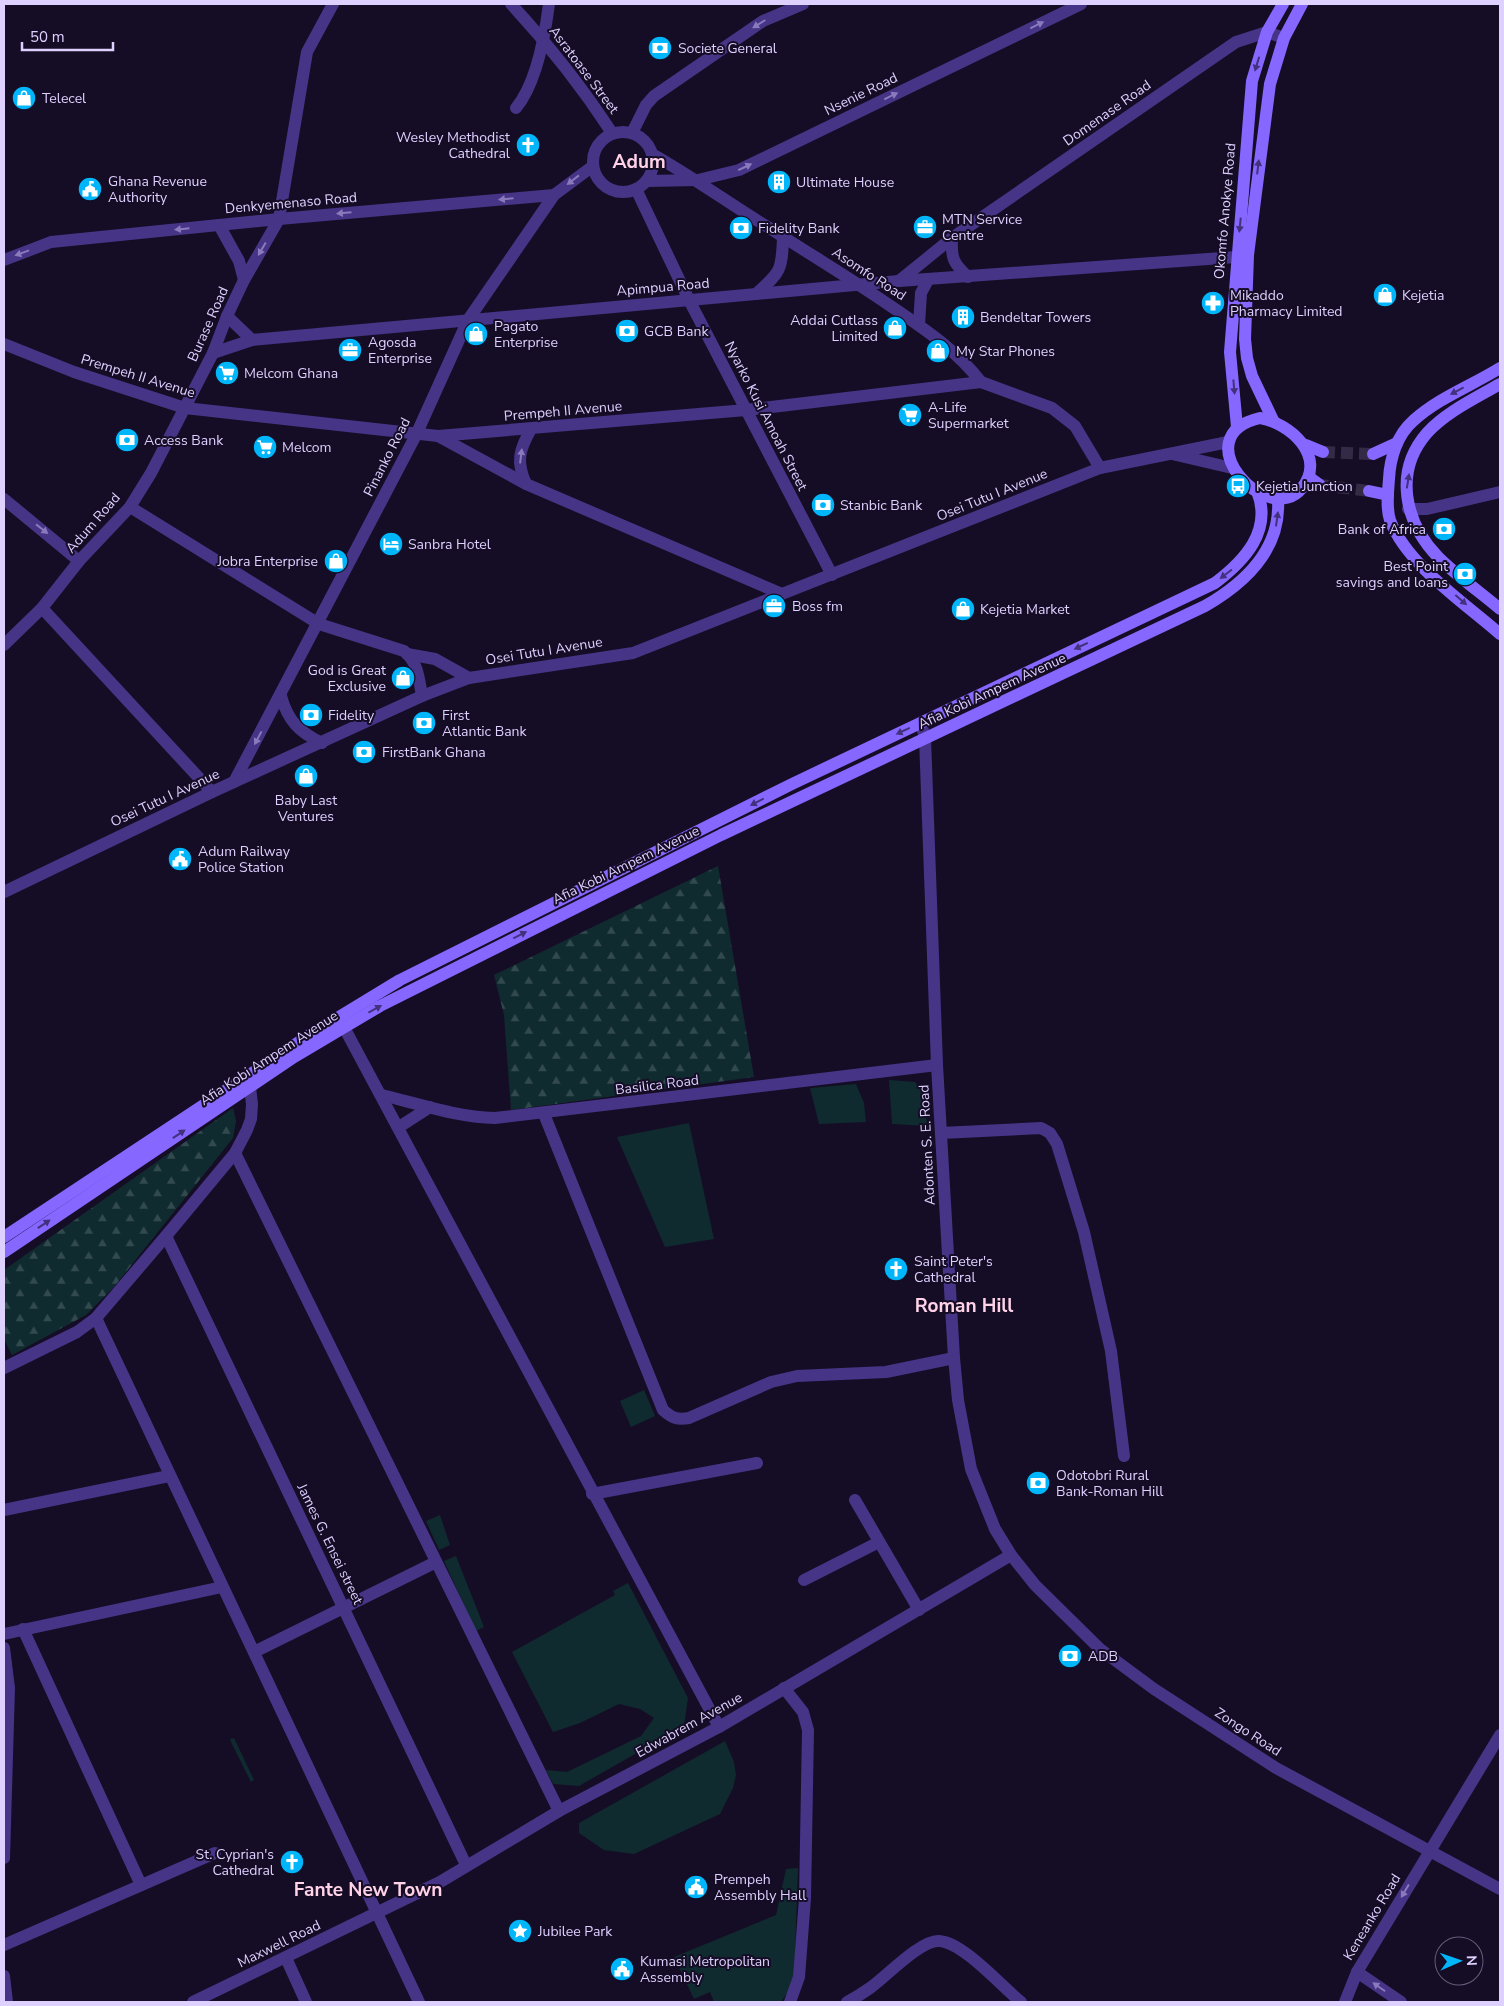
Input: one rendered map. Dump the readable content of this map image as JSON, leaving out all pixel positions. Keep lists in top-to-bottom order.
{
  "streets": {
    "main road": ["Okomfo Anokye Road", "Afia Kobi Ampem Avenue"],
    "street": [
      "Asratoase Street",
      "Nsenie Road",
      "Domenase Road",
      "Denkyemenaso Road",
      "Asomfo Road",
      "Apimpua Road",
      "Burase Road",
      "Prempeh II Avenue",
      "Nyarko Kusi Amoah Street",
      "Pinanko Road",
      "Osei Tutu I Avenue",
      "Adum Road",
      "Basilica Road",
      "Adonten S. E. Road",
      "James G. Ensei street",
      "Edwabrem Avenue",
      "Zongo Road",
      "Keneanko Road",
      "Maxwell Road"
    ]
  },
  "crossings": [
    ["Asratoase Street", "Nyarko Kusi Amoah Street"],
    ["Asratoase Street", "Pinanko Road"],
    ["Nsenie Road", "Asomfo Road"],
    ["Domenase Road", "Okomfo Anokye Road"],
    ["Domenase Road", "Apimpua Road"],
    ["Denkyemenaso Road", "Burase Road"],
    ["Denkyemenaso Road", "Pinanko Road"],
    ["Okomfo Anokye Road", "Apimpua Road"],
    ["Okomfo Anokye Road", "Osei Tutu I Avenue"],
    ["Okomfo Anokye Road", "Afia Kobi Ampem Avenue"],
    ["Asomfo Road", "Apimpua Road"],
    ["Asomfo Road", "Prempeh II Avenue"],
    ["Apimpua Road", "Burase Road"],
    ["Apimpua Road", "Nyarko Kusi Amoah Street"],
    ["Apimpua Road", "Pinanko Road"],
    ["Burase Road", "Prempeh II Avenue"],
    ["Burase Road", "Adum Road"],
    ["Prempeh II Avenue", "Nyarko Kusi Amoah Street"],
    ["Prempeh II Avenue", "Pinanko Road"],
    ["Prempeh II Avenue", "Osei Tutu I Avenue"],
    ["Prempeh II Avenue", "Adum Road"],
    ["Nyarko Kusi Amoah Street", "Pinanko Road"],
    ["Nyarko Kusi Amoah Street", "Osei Tutu I Avenue"],
    ["Pinanko Road", "Osei Tutu I Avenue"],
    ["Osei Tutu I Avenue", "Afia Kobi Ampem Avenue"],
    ["Afia Kobi Ampem Avenue", "Adonten S. E. Road"],
    ["Basilica Road", "Adonten S. E. Road"],
    ["Adonten S. E. Road", "Edwabrem Avenue"],
    ["Adonten S. E. Road", "Zongo Road"],
    ["James G. Ensei street", "Edwabrem Avenue"],
    ["Edwabrem Avenue", "Zongo Road"],
    ["Edwabrem Avenue", "Maxwell Road"],
    ["Zongo Road", "Keneanko Road"]
  ],
  "one_way": ["Nsenie Road", "Denkyemenaso Road", "Keneanko Road"],
  "districts": ["Adum", "Roman Hill", "Fante New Town"],
  "places": {
    "bank": [
      "Societe General",
      "Fidelity Bank",
      "GCB Bank",
      "Access Bank",
      "Stanbic Bank",
      "Bank of Africa",
      "Best Point savings and loans",
      "Fidelity",
      "First Atlantic Bank",
      "FirstBank Ghana",
      "Odotobri Rural Bank-Roman Hill",
      "ADB"
    ],
    "shop": [
      "Telecel",
      "Kejetia",
      "Addai Cutlass Limited",
      "Pagato Enterprise",
      "My Star Phones",
      "Jobra Enterprise",
      "Kejetia Market",
      "God is Great Exclusive",
      "Baby Last Ventures"
    ],
    "church": ["Wesley Methodist Cathedral", "Saint Peter's Cathedral", "St. Cyprian's Cathedral"],
    "building": ["Ultimate House", "Bendeltar Towers"],
    "public building": [
      "Ghana Revenue Authority",
      "Adum Railway Police Station",
      "Prempeh Assembly Hall",
      "Kumasi Metropolitan Assembly"
    ],
    "office": ["MTN Service Centre", "Agosda Enterprise", "Boss fm"],
    "pharmacy": ["Mikaddo Pharmacy Limited"],
    "supermarket": ["Melcom Ghana", "A-Life Supermarket", "Melcom"],
    "bus stop": ["Kejetia Junction"],
    "hotel": ["Sanbra Hotel"],
    "place": ["Jubilee Park"]
  },
  "scale_bar": "50 m",
  "north": "right"
}
